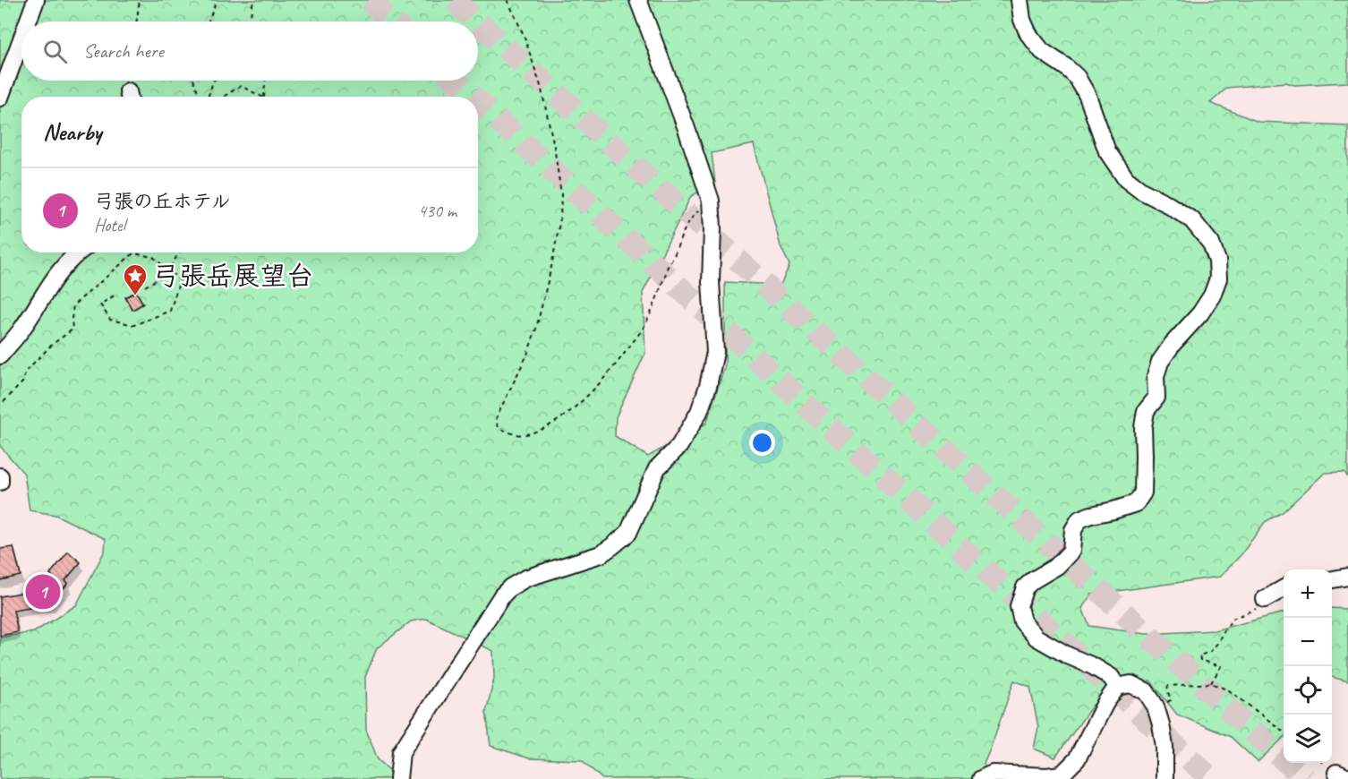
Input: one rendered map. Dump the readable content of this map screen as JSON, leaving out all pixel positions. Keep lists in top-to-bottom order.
{
  "places": {
    "place": ["弓張岳展望台"]
  },
  "page": {
    "search": "Search here",
    "heading": "Nearby",
    "list": [
      {
        "mark": "1",
        "name": "弓張の丘ホテル",
        "note": "Hotel",
        "value": "430 m"
      }
    ],
    "map_buttons": ["+", "−"],
    "pins": "1"
  }
}
